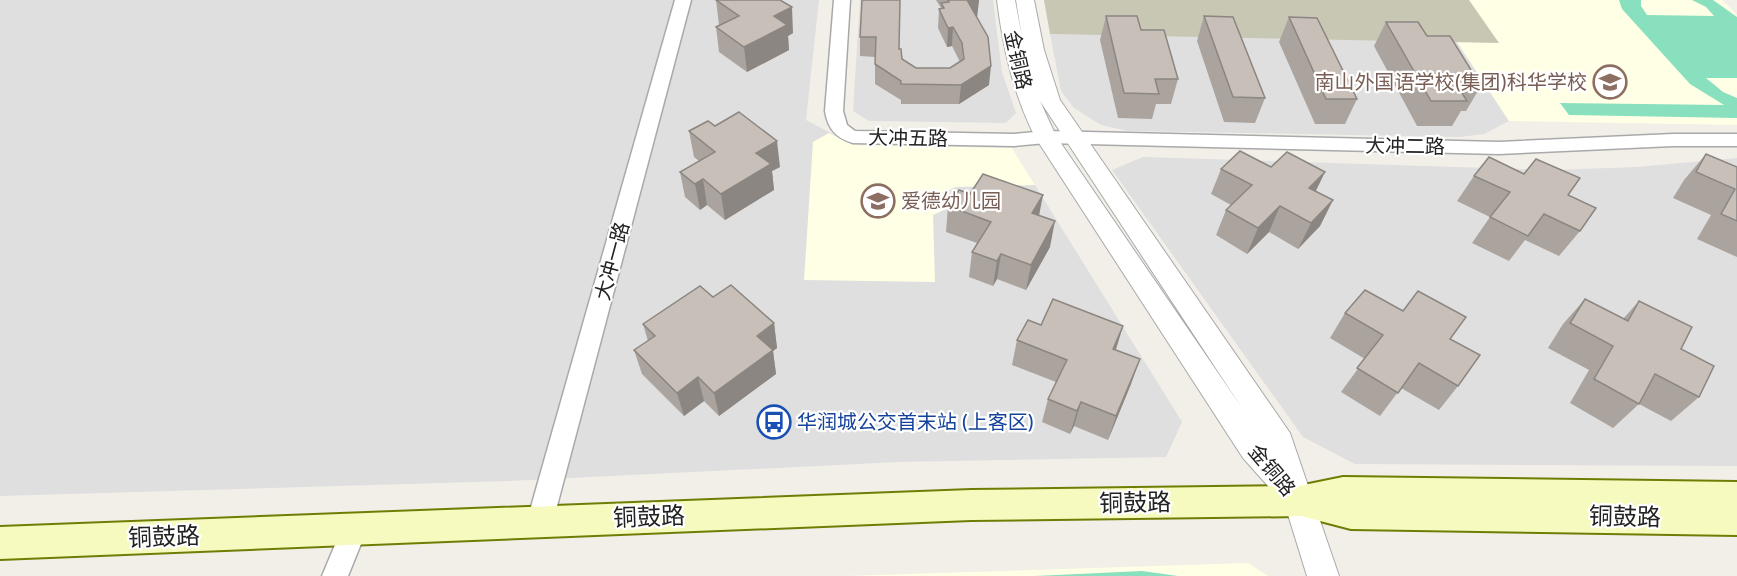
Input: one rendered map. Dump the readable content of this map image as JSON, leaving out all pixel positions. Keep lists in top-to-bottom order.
{
  "streets": {
    "main road": ["铜鼓路"],
    "street": [
      "金铜路",
      "大冲五路",
      "大冲二路",
      "大冲一路"
    ]
  },
  "crossings": [
    ["金铜路", "大冲五路"],
    ["金铜路", "大冲二路"],
    ["金铜路", "铜鼓路"],
    ["大冲五路", "大冲二路"],
    ["大冲一路", "铜鼓路"]
  ],
  "places": {
    "school or university": ["南山外国语学校(集团)科华学校", "爱德幼儿园"],
    "bus stop": ["华润城公交首末站 (上客区)"]
  }
}
